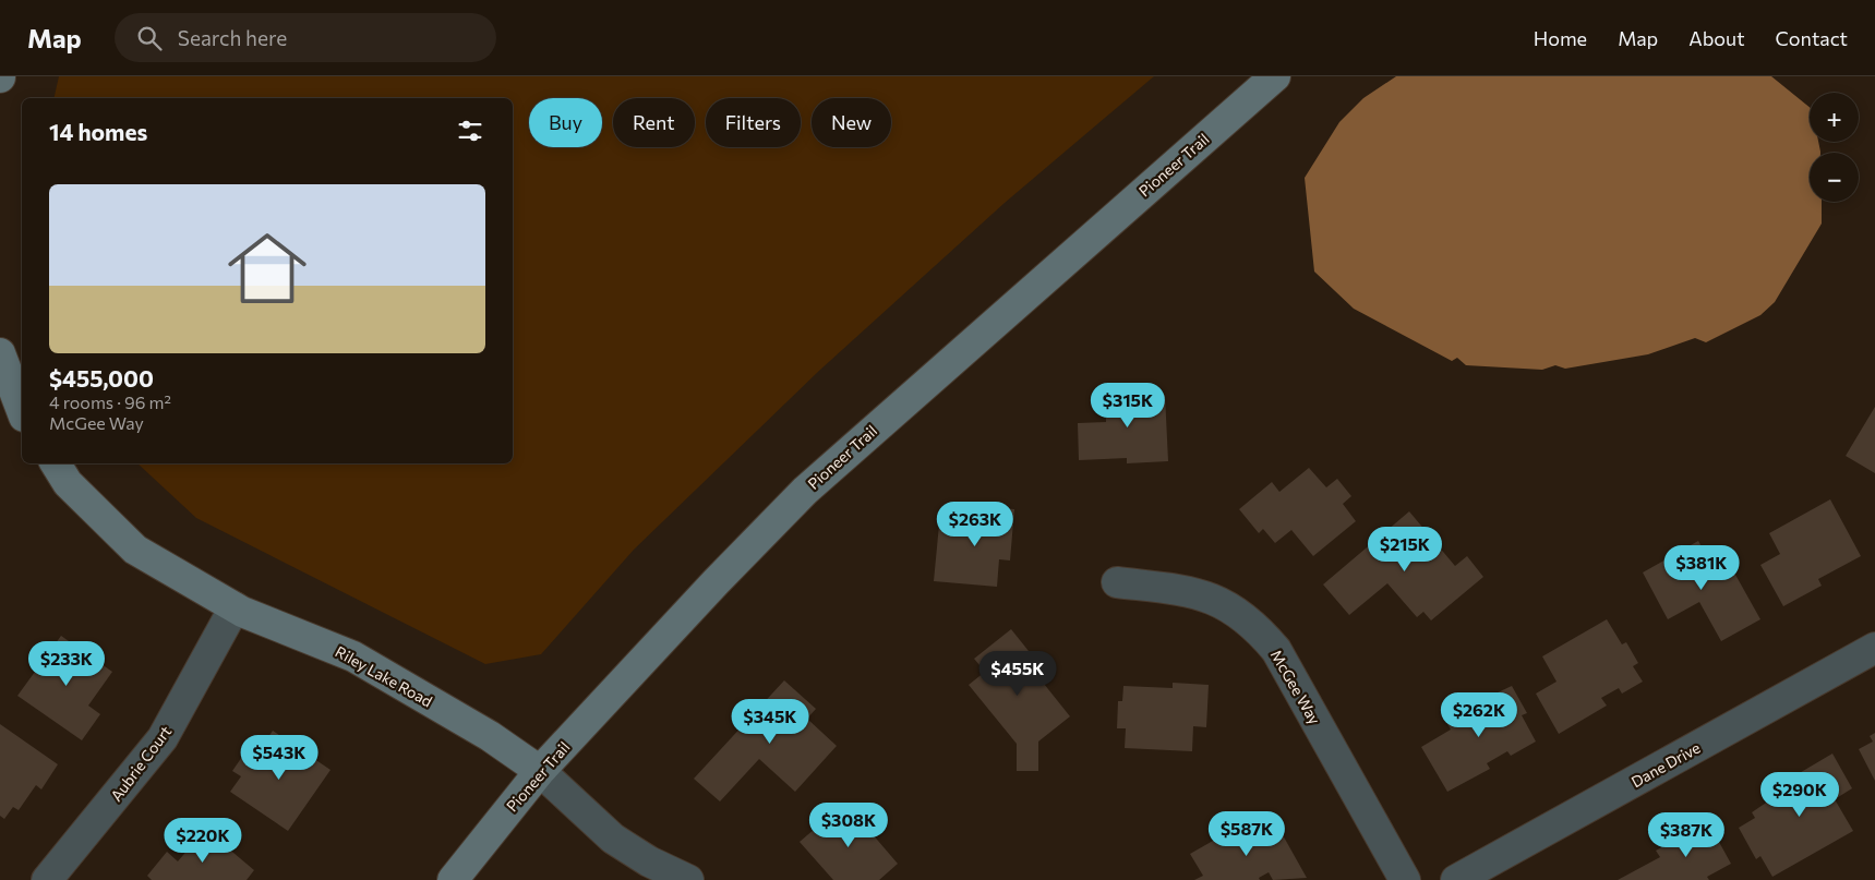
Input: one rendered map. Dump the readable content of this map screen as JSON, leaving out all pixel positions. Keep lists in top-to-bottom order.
{
  "streets": {
    "main road": ["Pioneer Trail", "Riley Lake Road"],
    "street": ["McGee Way", "Aubrie Court", "Dane Drive"]
  },
  "crossings": [
    ["Pioneer Trail", "Riley Lake Road"],
    ["Riley Lake Road", "Aubrie Court"]
  ],
  "page": {
    "header": "Map",
    "search": "Search here",
    "nav": [
      "Home",
      "Map",
      "About",
      "Contact"
    ],
    "map_buttons": ["+", "−"],
    "chip": [
      "Buy",
      "Rent",
      "Filters",
      "New"
    ],
    "heading": "14 homes",
    "list": [
      {
        "name": "$455,000",
        "note": "4 rooms · 96 m² · McGee Way"
      }
    ],
    "price": [
      "$315K",
      "$263K",
      "$215K",
      "$381K",
      "$233K",
      "$455K",
      "$262K",
      "$345K",
      "$543K",
      "$290K",
      "$308K",
      "$587K",
      "$387K",
      "$220K"
    ]
  }
}
